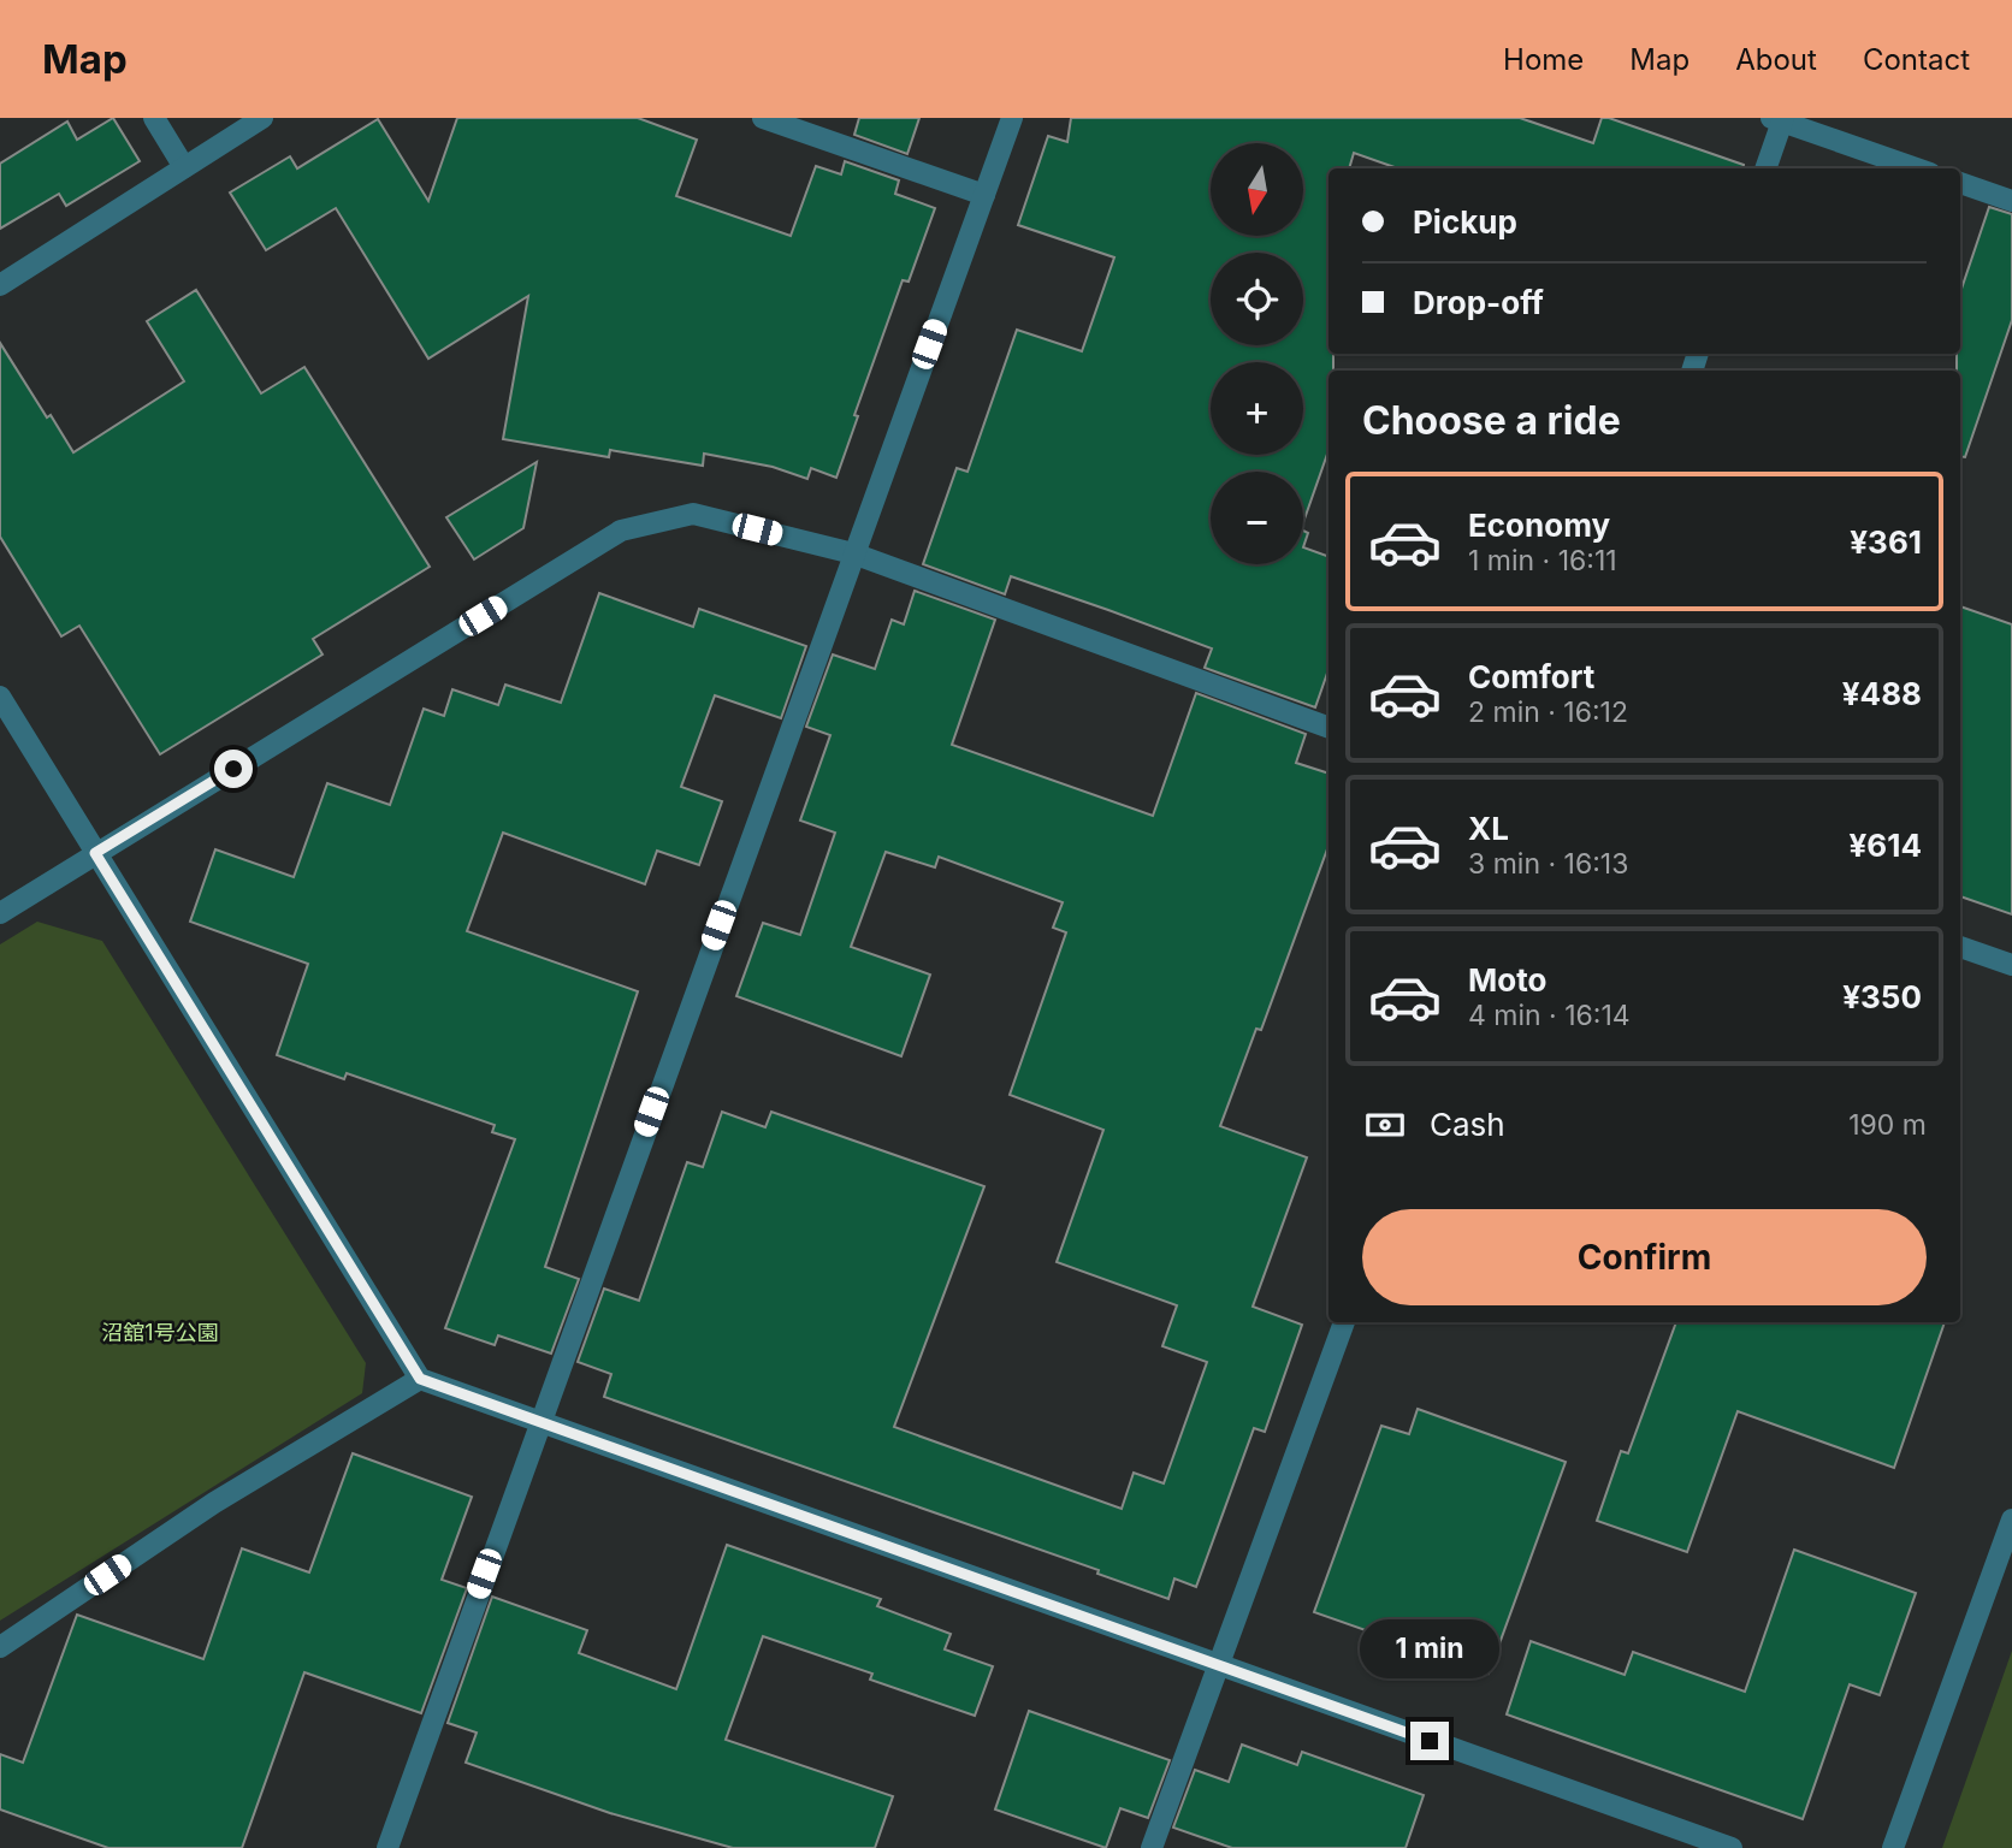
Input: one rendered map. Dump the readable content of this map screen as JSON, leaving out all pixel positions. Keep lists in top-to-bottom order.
{
  "parks": ["沼舘1号公園"],
  "north": "bottom",
  "page": {
    "header": "Map",
    "nav": [
      "Home",
      "Map",
      "About",
      "Contact"
    ],
    "map_buttons": ["+", "−"],
    "banner": ["Pickup", "Drop-off"],
    "heading": "Choose a ride",
    "list": [
      {
        "name": "Economy",
        "note": "1 min · 16:11",
        "value": "¥361"
      },
      {
        "name": "Comfort",
        "note": "2 min · 16:12",
        "value": "¥488"
      },
      {
        "name": "XL",
        "note": "3 min · 16:13",
        "value": "¥614"
      },
      {
        "name": "Moto",
        "note": "4 min · 16:14",
        "value": "¥350"
      }
    ],
    "pay": ["Cash", "190 m"],
    "buttons": "Confirm",
    "bubble": "1 min"
  }
}
